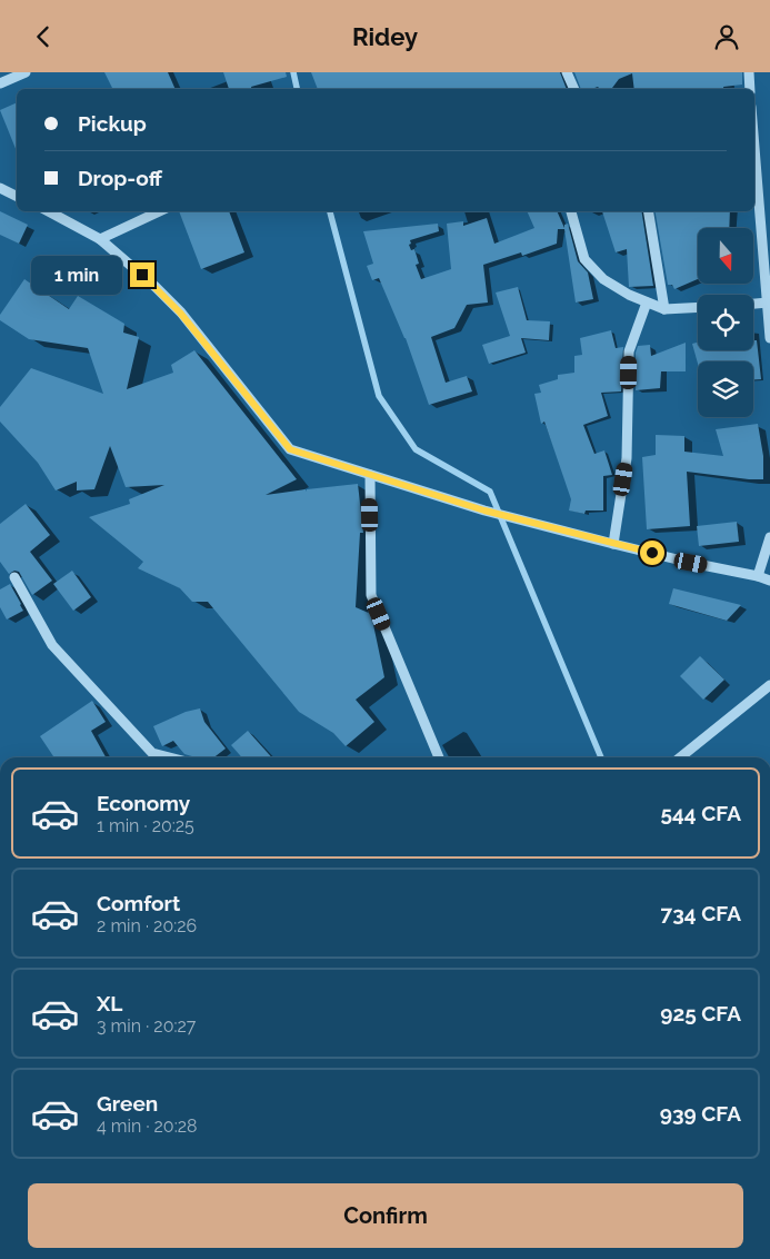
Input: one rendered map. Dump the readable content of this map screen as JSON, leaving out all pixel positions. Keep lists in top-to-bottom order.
{
  "north": "bottom",
  "page": {
    "header": "Ridey",
    "banner": ["Pickup", "Drop-off"],
    "bubble": "1 min",
    "list": [
      {
        "name": "Economy",
        "note": "1 min · 20:25",
        "value": "544 CFA"
      },
      {
        "name": "Comfort",
        "note": "2 min · 20:26",
        "value": "734 CFA"
      },
      {
        "name": "XL",
        "note": "3 min · 20:27",
        "value": "925 CFA"
      },
      {
        "name": "Green",
        "note": "4 min · 20:28",
        "value": "939 CFA"
      }
    ],
    "buttons": "Confirm"
  }
}
